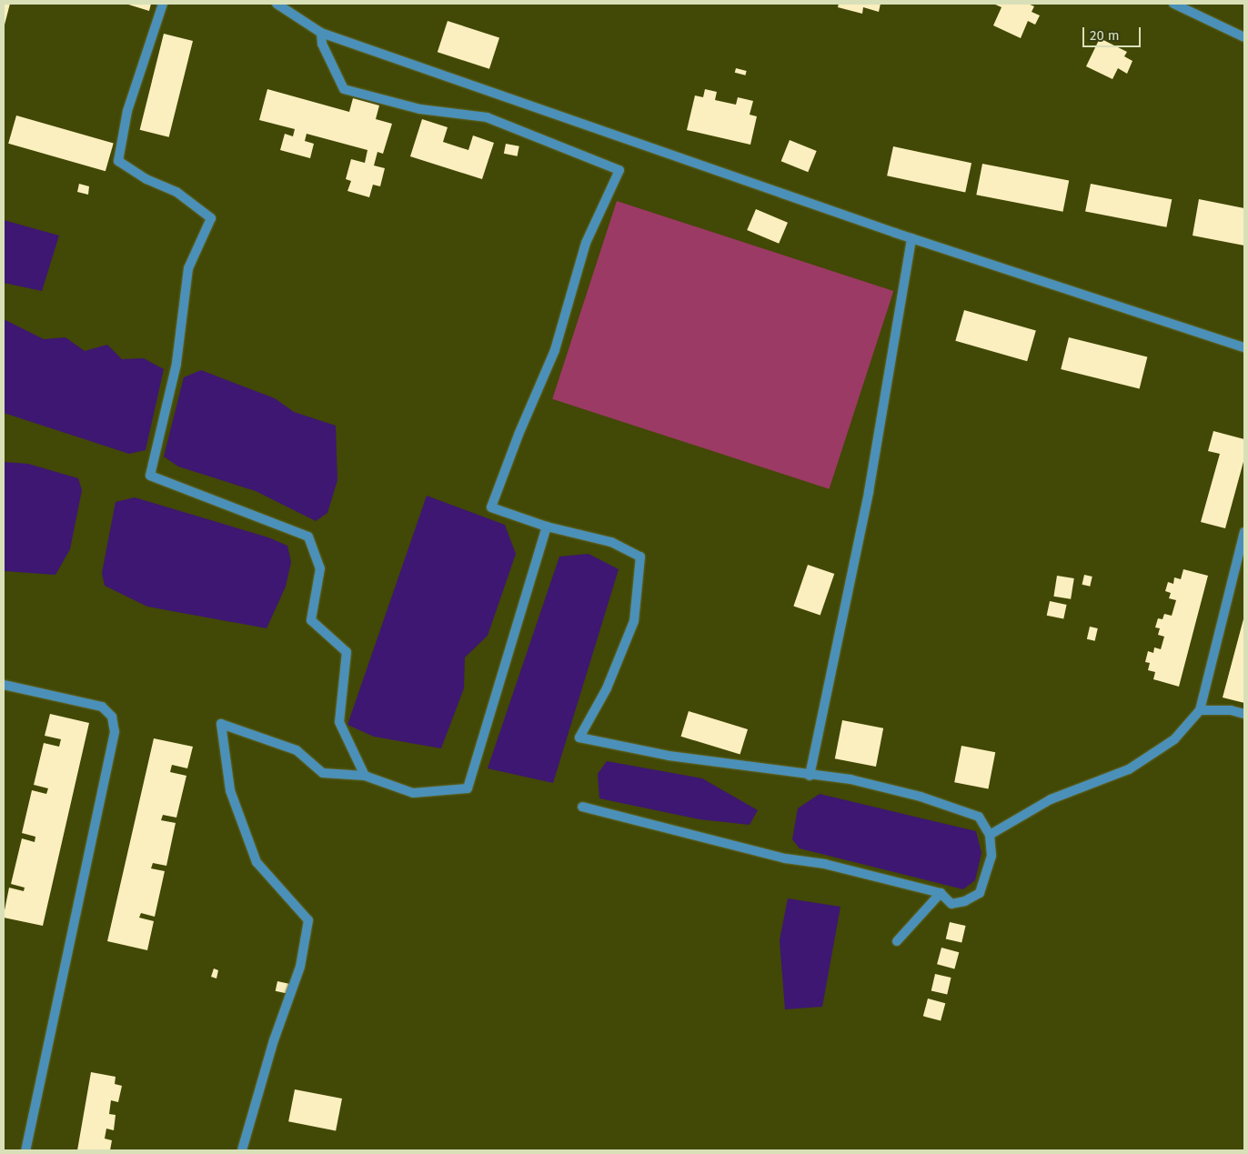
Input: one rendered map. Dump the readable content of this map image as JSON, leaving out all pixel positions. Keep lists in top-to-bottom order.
{
  "scale_bar": "20 m"
}
